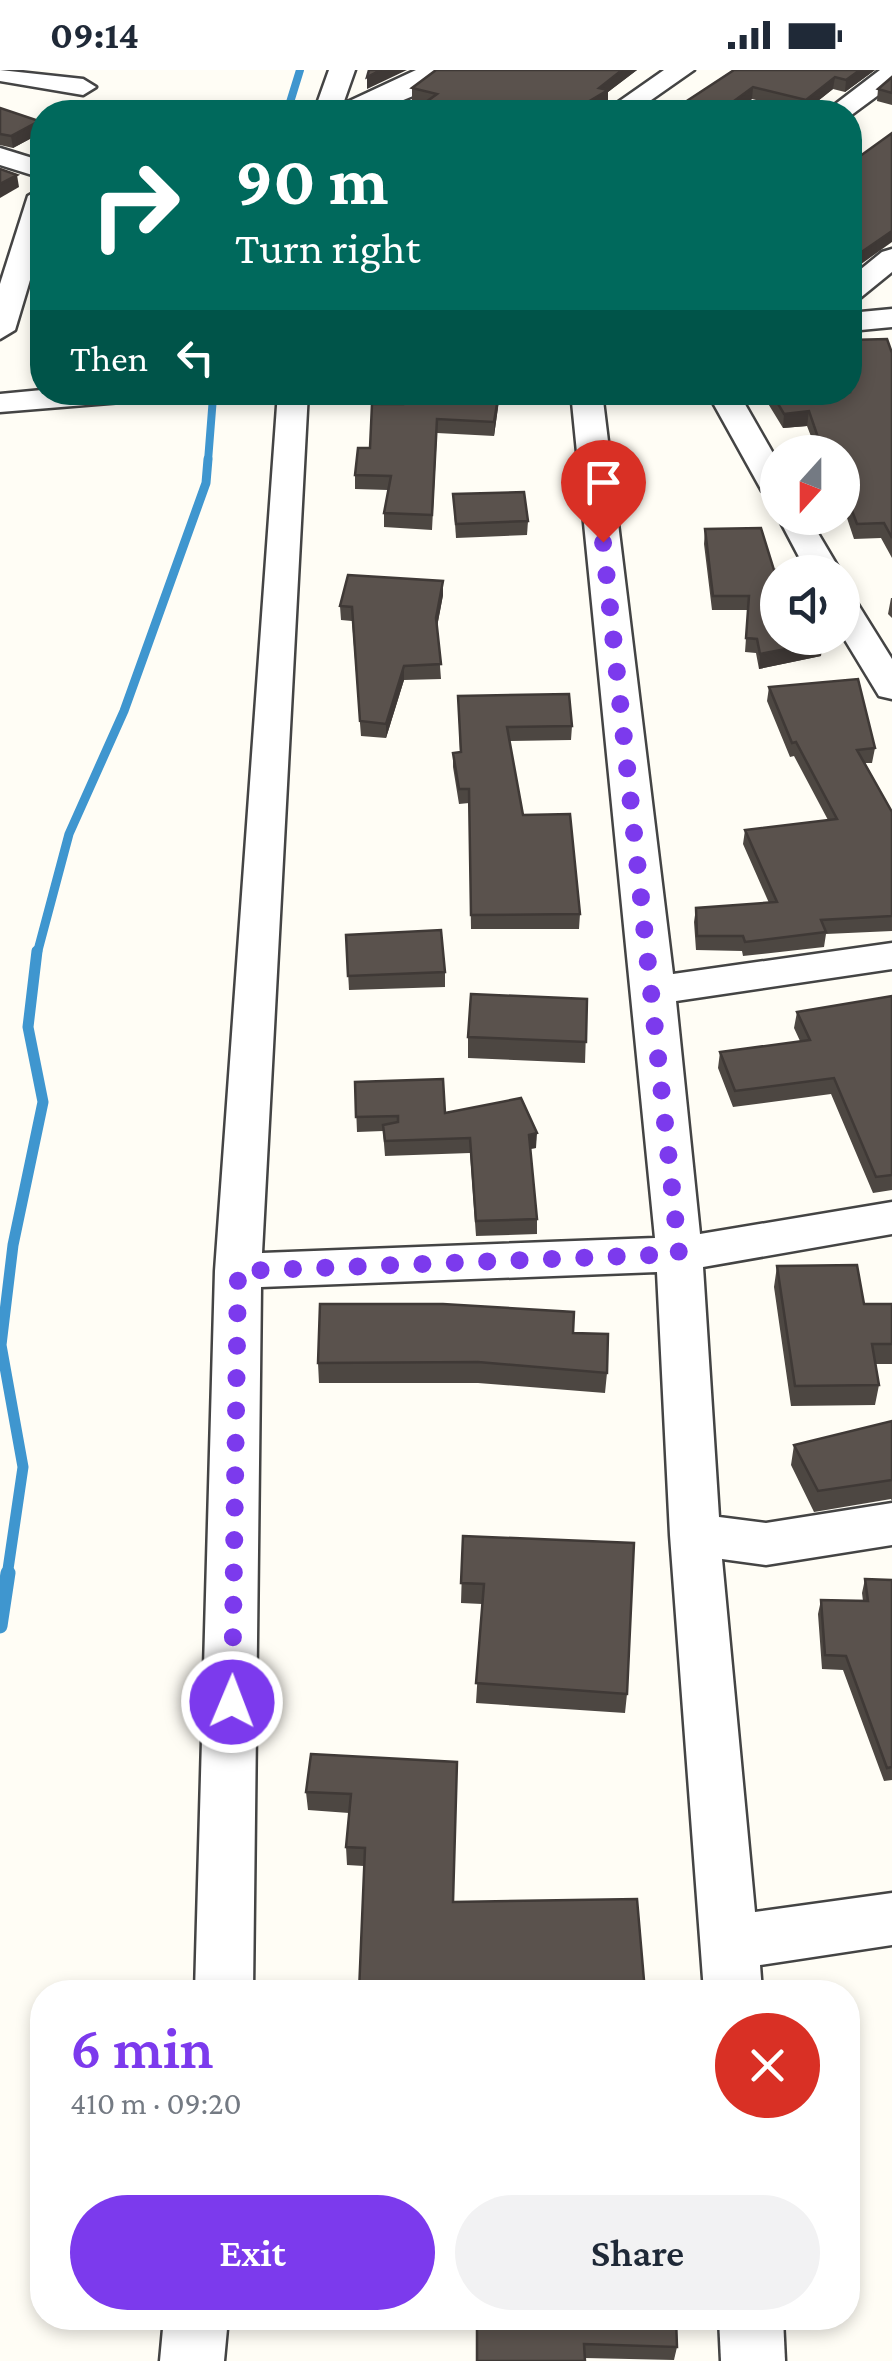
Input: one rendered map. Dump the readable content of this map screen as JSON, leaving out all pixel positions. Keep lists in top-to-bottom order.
{
  "north": "bottom",
  "page": {
    "status": "09:14",
    "turn": ["90 m", "Turn right"],
    "then": "Then",
    "heading": ["6 min", "410 m · 09:20"],
    "buttons": ["Exit", "Share"]
  }
}
